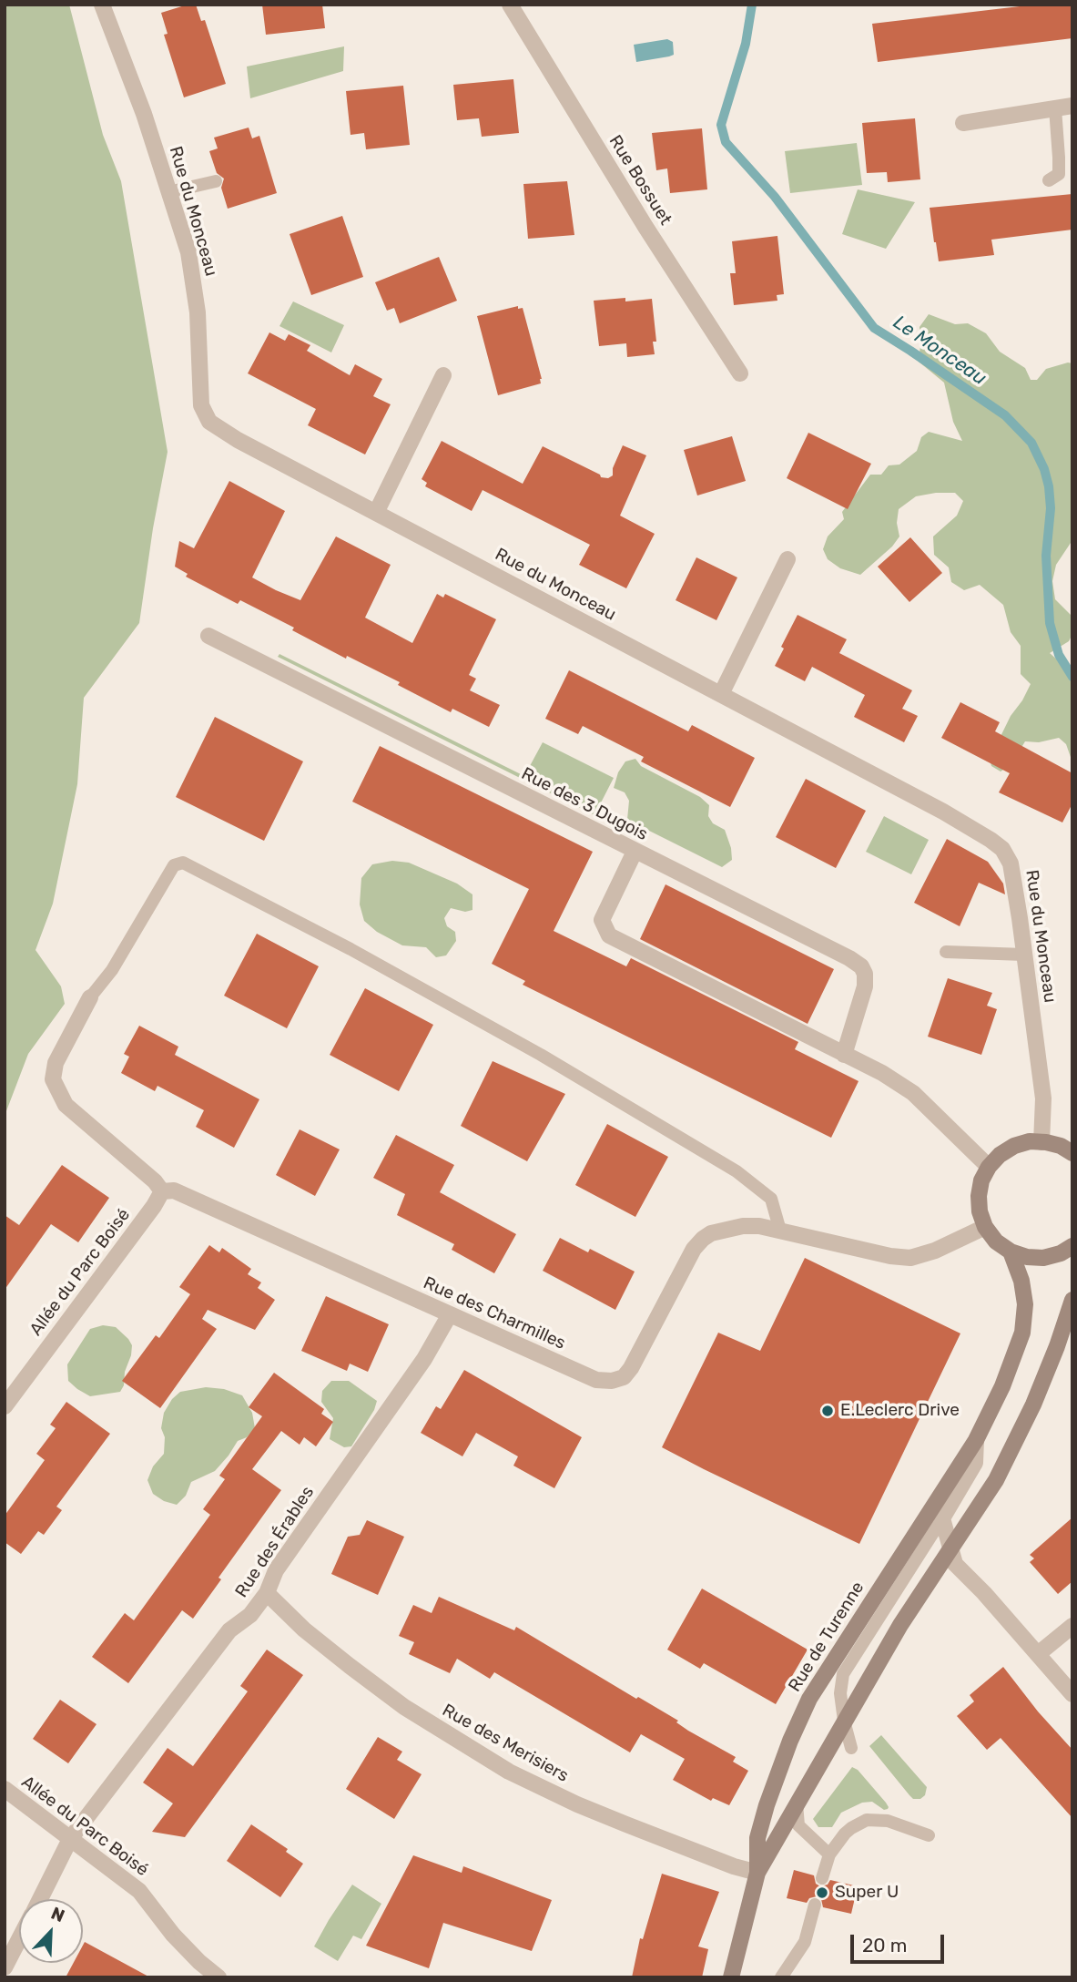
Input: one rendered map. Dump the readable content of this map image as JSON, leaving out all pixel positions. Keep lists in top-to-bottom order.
{
  "streets": {
    "main road": ["Rue de Turenne"],
    "street": [
      "Rue Bossuet",
      "Rue du Monceau",
      "Rue des 3 Dugois",
      "Allée du Parc Boisé",
      "Rue des Charmilles",
      "Rue des Érables",
      "Rue des Merisiers"
    ]
  },
  "crossings": [
    ["Allée du Parc Boisé", "Rue des Charmilles"],
    ["Allée du Parc Boisé", "Rue des Érables"],
    ["Rue des Charmilles", "Rue des Érables"],
    ["Rue des Érables", "Rue des Merisiers"],
    ["Rue de Turenne", "Rue des Merisiers"]
  ],
  "water": ["Le Monceau"],
  "places": ["E.Leclerc Drive", "Super U"],
  "scale_bar": "20 m",
  "north": "top right"
}
